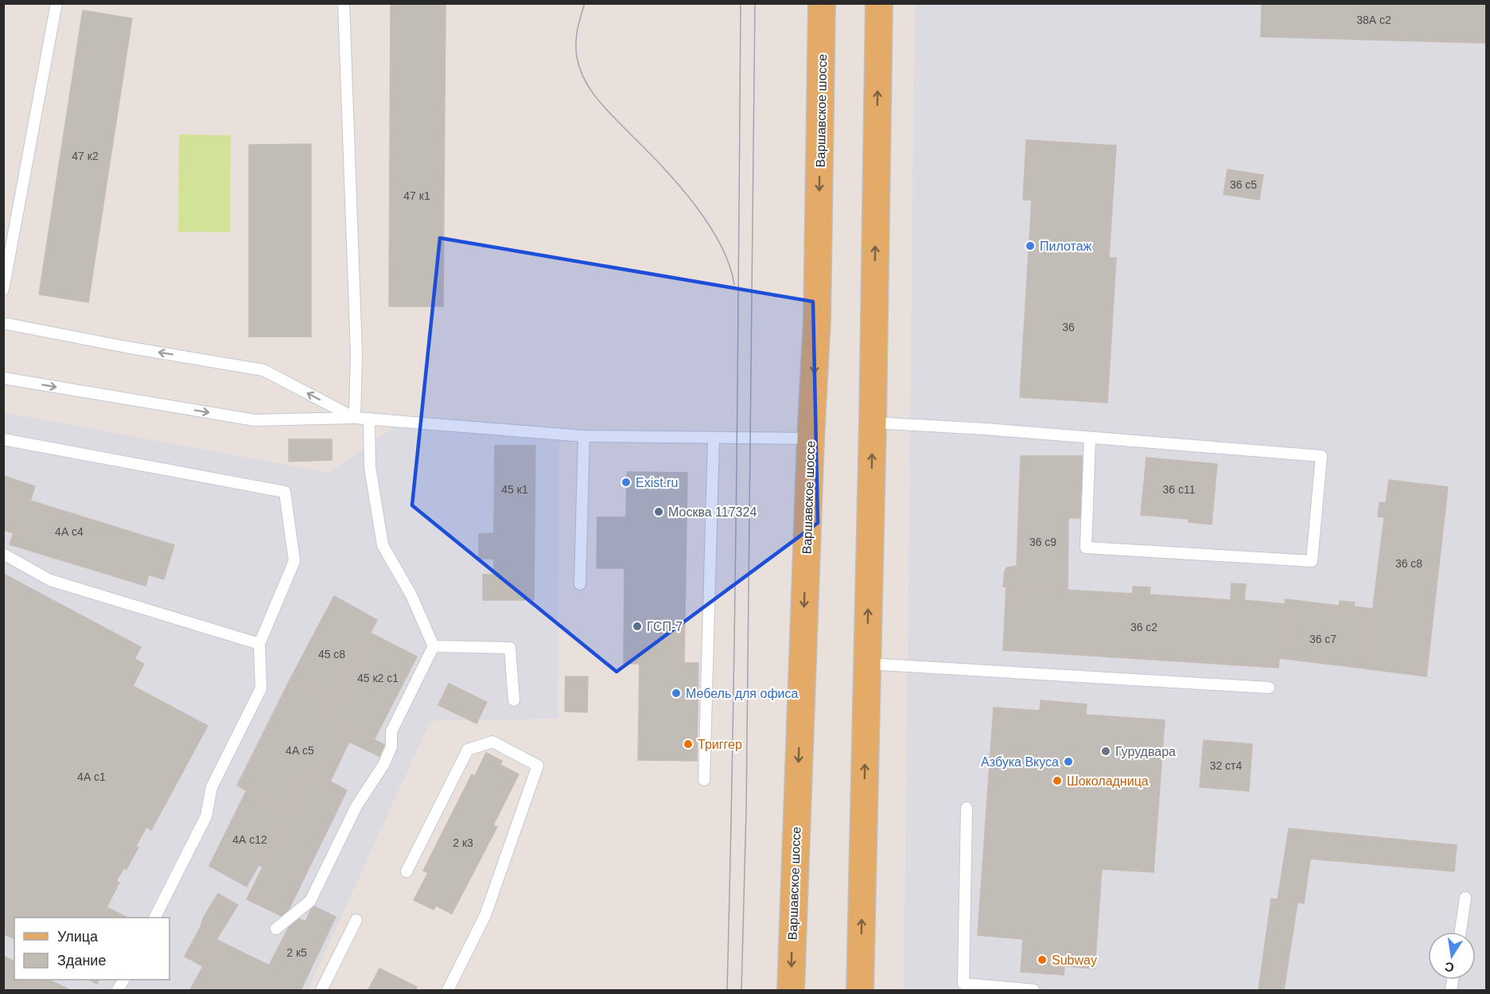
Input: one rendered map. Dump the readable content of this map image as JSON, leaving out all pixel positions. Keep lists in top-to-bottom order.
{
  "streets": {
    "main road": ["Варшавское шоссе"]
  },
  "places": [
    "Пилотаж",
    "Exist.ru",
    "Москва 117324",
    "ГСП-7",
    "Мебель для офиса",
    "Триггер",
    "Гурудвара",
    "Азбука Вкуса",
    "Шоколадница",
    "Subway"
  ],
  "house_numbers": [
    "38А с2",
    "47 к2",
    "36 с5",
    "47 к1",
    "36",
    "45 к1",
    "36 с11",
    "4А с4",
    "36 с9",
    "36 с8",
    "36 с2",
    "36 с7",
    "45 с8",
    "45 к2 с1",
    "4А с5",
    "32 ст4",
    "4А с1",
    "4А с12",
    "2 к3",
    "2 к5"
  ],
  "legend": ["Улица", "Здание"],
  "north": "bottom"
}
